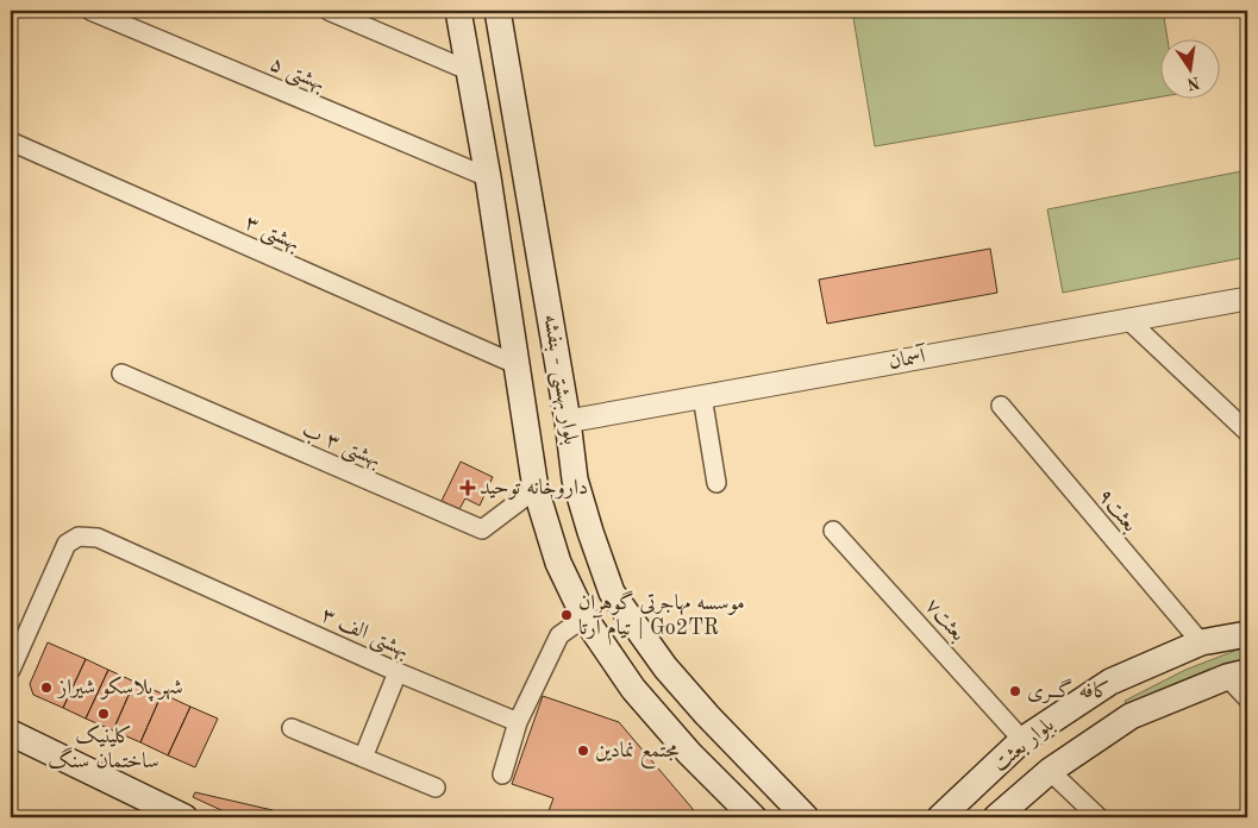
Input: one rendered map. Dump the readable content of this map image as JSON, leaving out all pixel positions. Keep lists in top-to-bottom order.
{
  "streets": {
    "main road": ["بلوار بهشتی - بنفشه", "بلوار بعثت"],
    "street": [
      "بهشتی ۵",
      "بهشتی ۳",
      "آسمان",
      "بهشتی ۳ ب",
      "بعثت۹",
      "بعثت۷",
      "بهشتی الف ۳"
    ]
  },
  "crossings": [
    ["بهشتی ۵", "بلوار بهشتی - بنفشه"],
    ["بهشتی ۳", "بلوار بهشتی - بنفشه"],
    ["آسمان", "بلوار بهشتی - بنفشه"],
    ["بلوار بهشتی - بنفشه", "بهشتی ۳ ب"],
    ["بعثت۹", "بلوار بعثت"],
    ["بعثت۷", "بلوار بعثت"]
  ],
  "places": {
    "health": ["داروخانه توحید"],
    "other": [
      "موسسه مهاجرتی گوهران تیام آرتا | Go2TR",
      "شهر پلاسکو شیراز",
      "کافه گــری",
      "کلینیک ساختمان سنگ",
      "مجتمع نمادین"
    ]
  },
  "north": "bottom"
}
